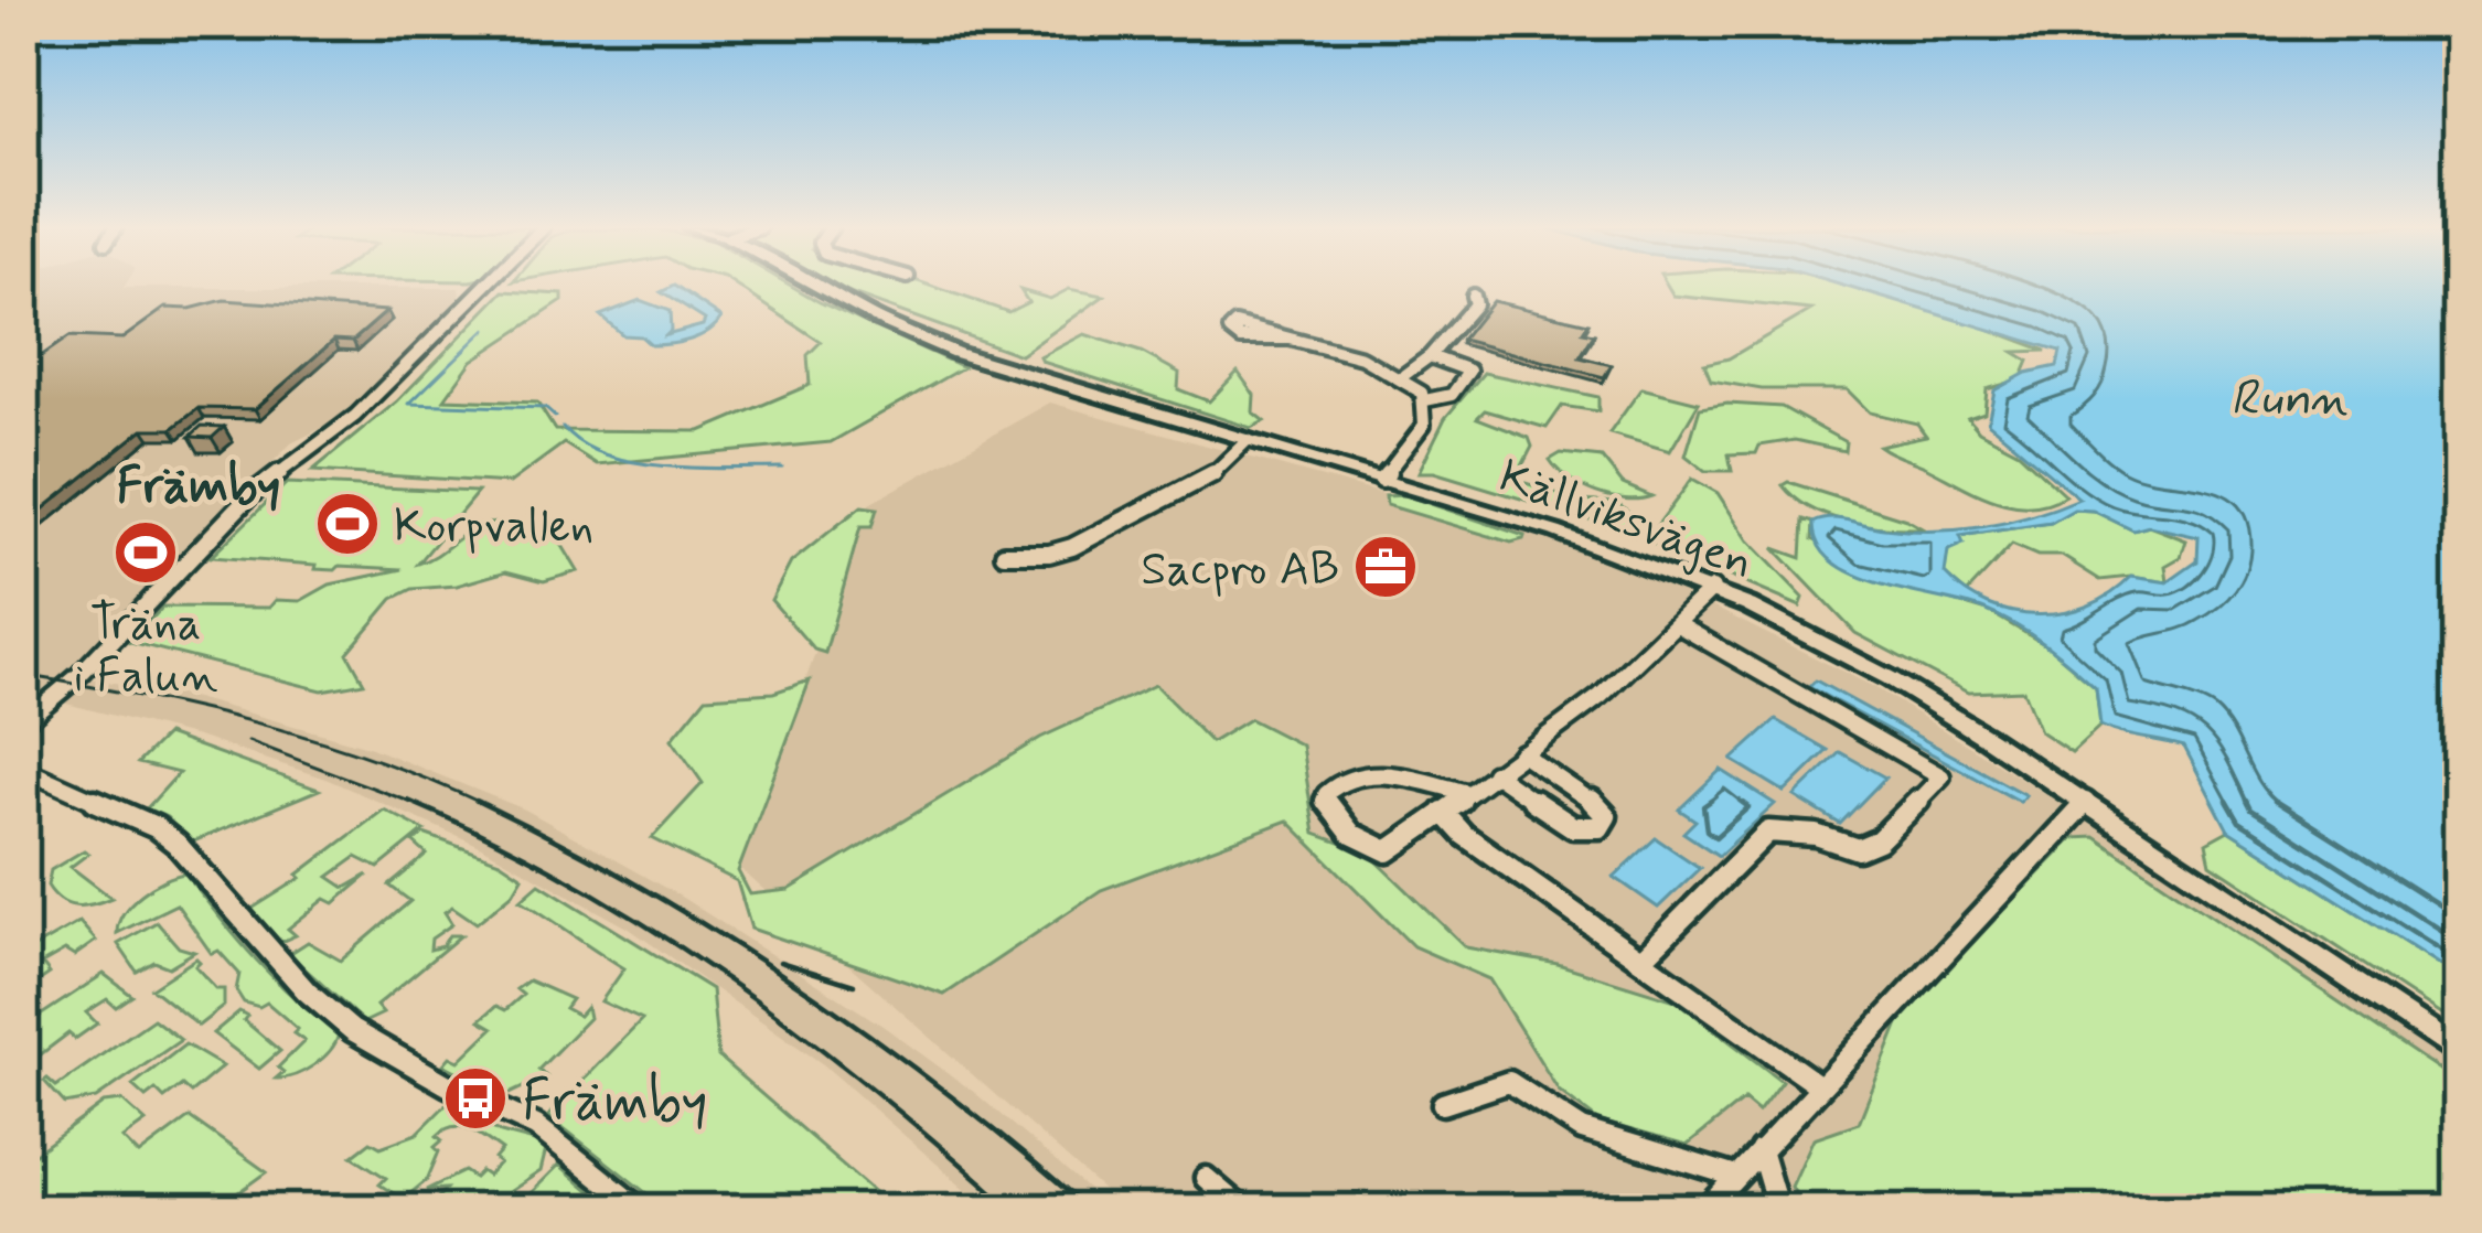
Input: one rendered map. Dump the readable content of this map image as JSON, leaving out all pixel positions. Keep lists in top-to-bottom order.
{
  "streets": {
    "street": ["Källviksvägen"]
  },
  "districts": ["Främby"],
  "water": ["Runn"],
  "places": {
    "sports": ["Korpvallen", "Träna i Falun"],
    "office": ["Sacpro AB"],
    "bus stop": ["Främby"]
  }
}
